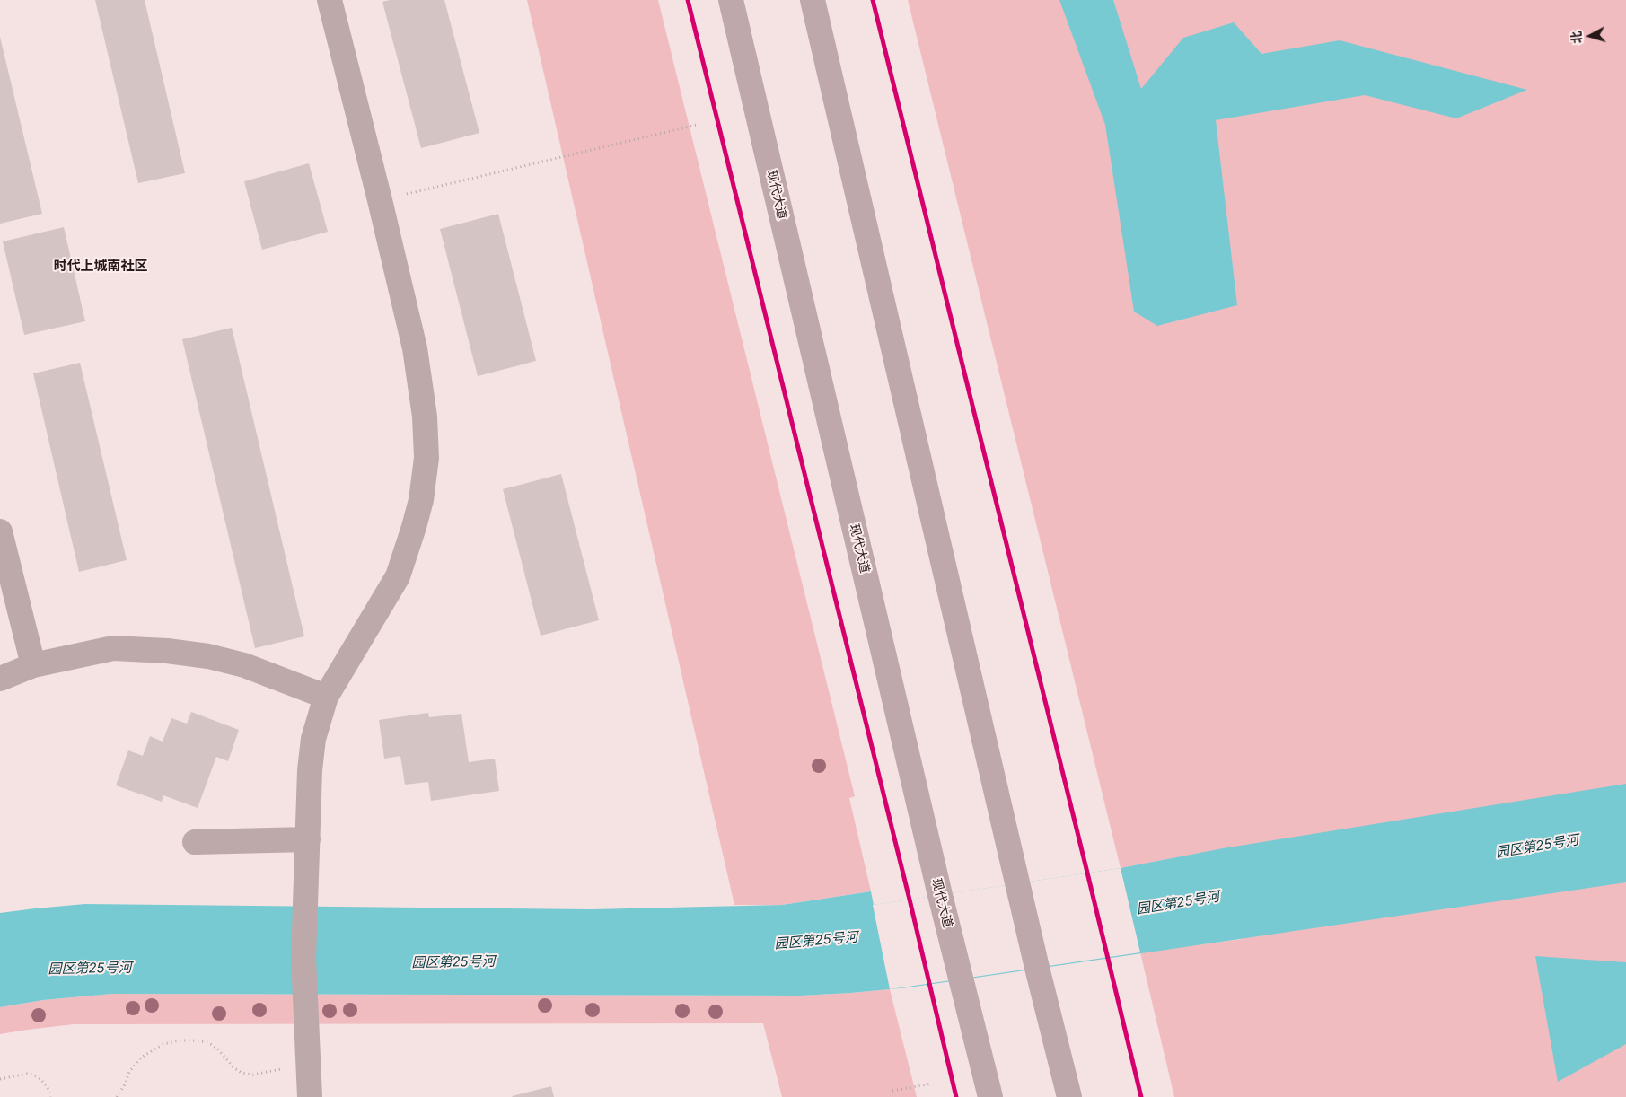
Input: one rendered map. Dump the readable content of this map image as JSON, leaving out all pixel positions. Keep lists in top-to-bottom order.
{
  "streets": {
    "main road": ["现代大道"]
  },
  "districts": ["时代上城南社区"],
  "water": ["园区第25号河"],
  "north": "left"
}
